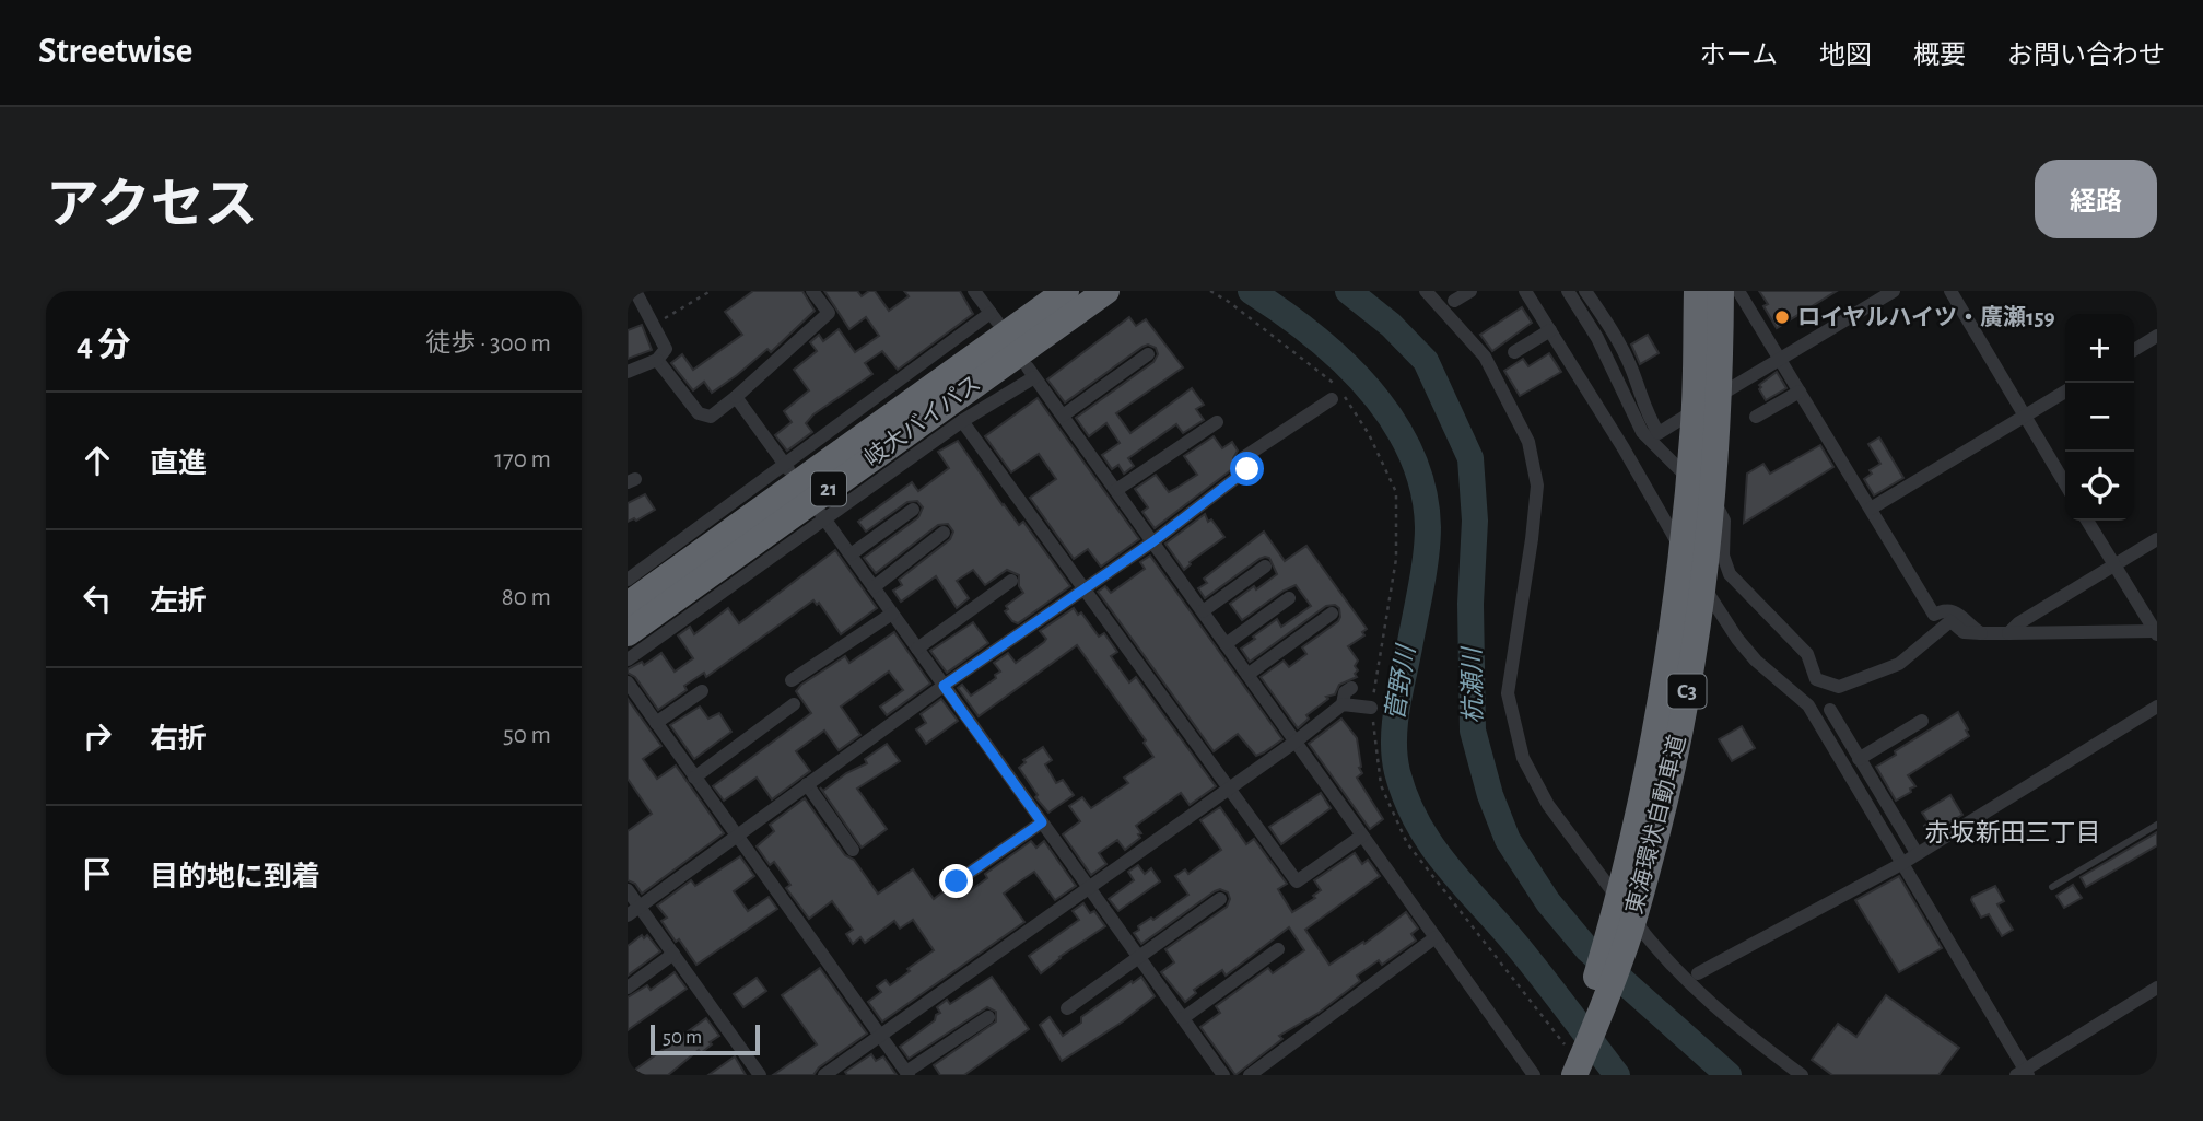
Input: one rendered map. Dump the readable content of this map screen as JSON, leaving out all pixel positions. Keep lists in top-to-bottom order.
{
  "streets": {
    "highway": [
      "岐大バイパス",
      "21",
      "C3",
      "東海環状自動車道"
    ]
  },
  "districts": ["赤坂新田三丁目"],
  "water": ["菅野川", "杭瀬川"],
  "places": ["ロイヤルハイツ・廣瀬159"],
  "scale_bar": "50 m",
  "page": {
    "header": "Streetwise",
    "nav": [
      "ホーム",
      "地図",
      "概要",
      "お問い合わせ"
    ],
    "title": "アクセス",
    "buttons": "経路",
    "heading": ["4 分", "徒歩 · 300 m"],
    "map_buttons": ["+", "−"],
    "list": [
      ["直進", "170 m"],
      ["左折", "80 m"],
      ["右折", "50 m"],
      "目的地に到着"
    ],
    "scale": "50 m"
  }
}
